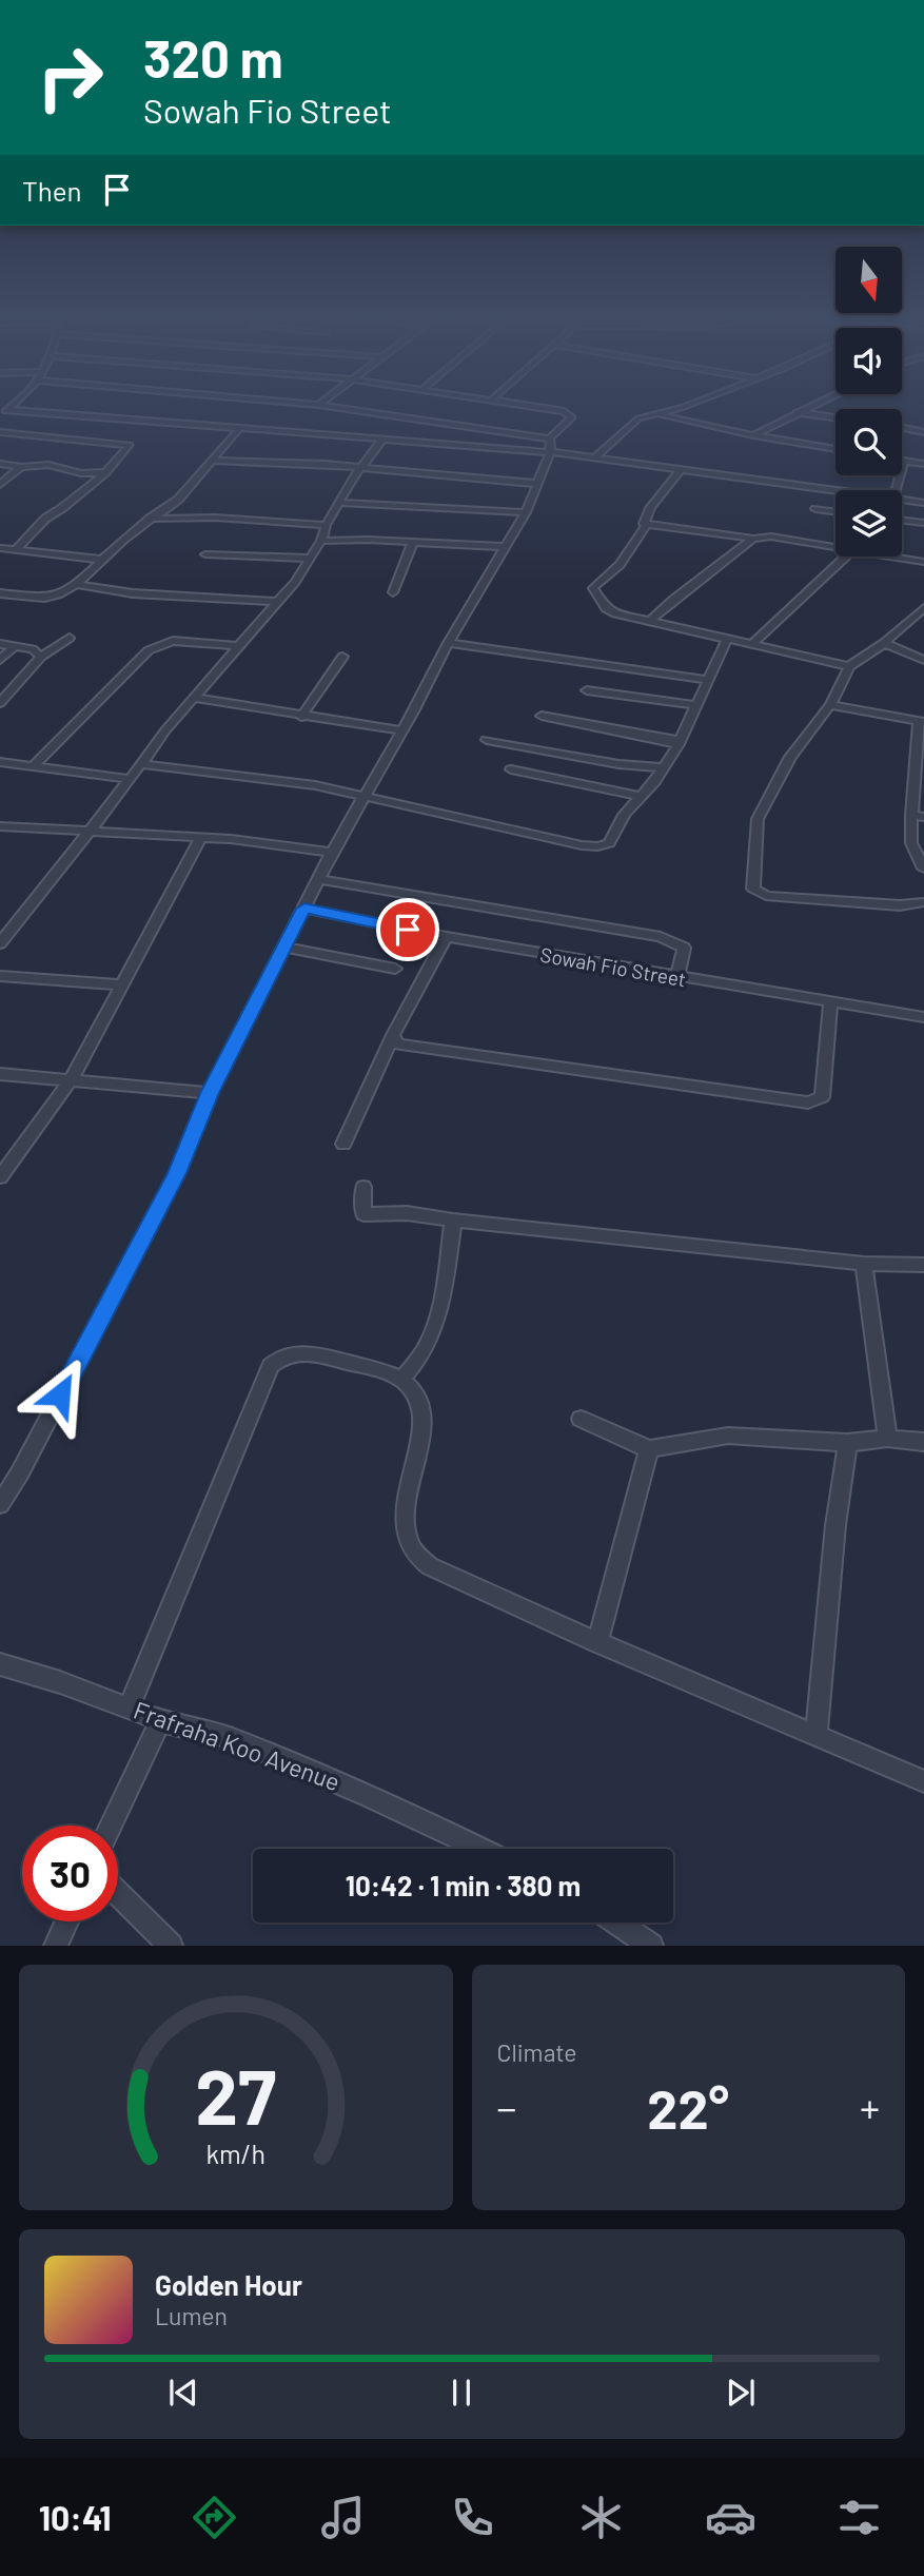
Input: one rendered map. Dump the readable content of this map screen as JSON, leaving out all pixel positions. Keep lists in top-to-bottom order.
{
  "streets": {
    "street": ["Sowah Fio Street", "Frafraha Koo Avenue"]
  },
  "north": "bottom",
  "page": {
    "turn": ["320 m", "Sowah Fio Street"],
    "then": "Then",
    "limit": "30",
    "trip": "10:42 · 1 min · 380 m",
    "tile": "Climate",
    "heat": ["−", "22°", "+"],
    "song": ["Golden Hour", "Lumen"],
    "tabs": "10:41",
    "gauge": ["27", "km/h"]
  }
}
